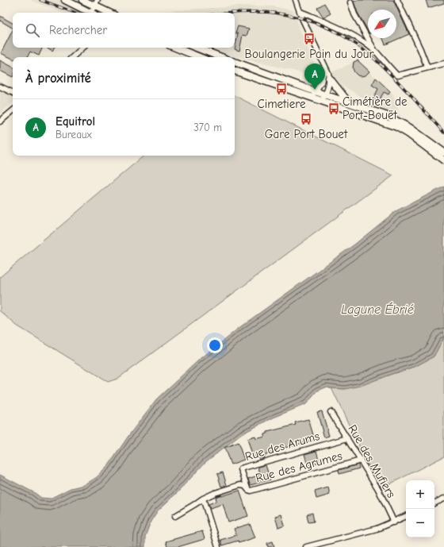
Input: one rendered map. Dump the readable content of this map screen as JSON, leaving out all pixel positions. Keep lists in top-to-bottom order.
{
  "streets": {
    "street": ["Rue des Arums", "Rue des Mufiers", "Rue des Agrumes"]
  },
  "crossings": [
    ["Rue des Arums", "Rue des Mufiers"],
    ["Rue des Arums", "Rue des Agrumes"],
    ["Rue des Mufiers", "Rue des Agrumes"]
  ],
  "water": ["Lagune Ébrié"],
  "places": {
    "bus stop": [
      "Boulangerie Pain du Jour",
      "Cimetiere",
      "Cimétière de Port-Bouët",
      "Gare Port Bouet"
    ]
  },
  "north": "bottom left",
  "page": {
    "search": "Rechercher",
    "heading": "À proximité",
    "pins": "A",
    "list": [
      {
        "mark": "A",
        "name": "Equitrol",
        "note": "Bureaux",
        "value": "370 m"
      }
    ],
    "map_buttons": ["+", "−"]
  }
}
